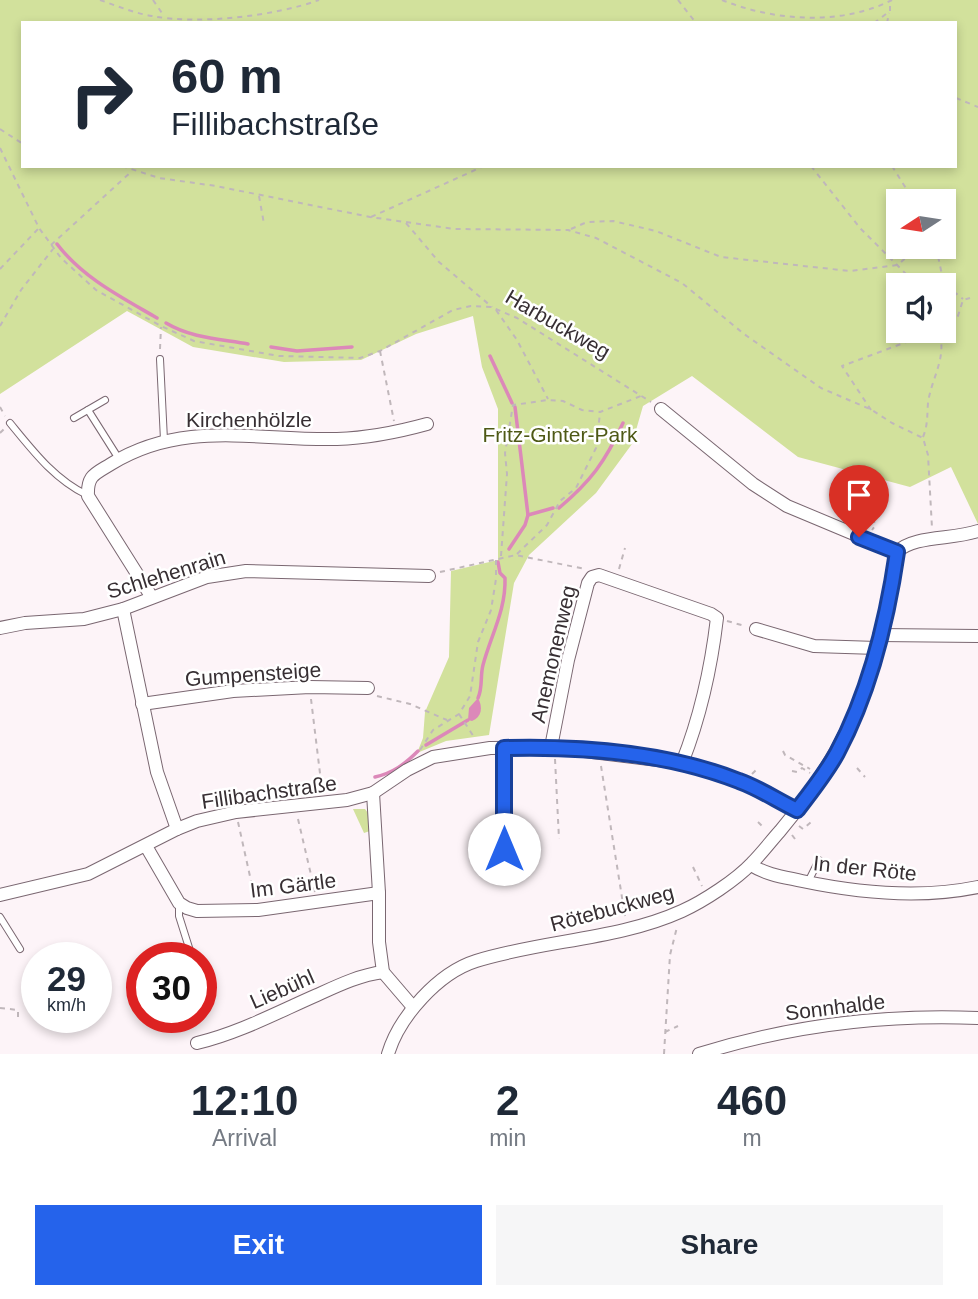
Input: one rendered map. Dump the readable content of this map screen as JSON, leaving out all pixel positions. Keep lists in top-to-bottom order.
{
  "streets": {
    "street": [
      "Kirchenhölzle",
      "Schlehenrain",
      "Anemonenweg",
      "Gumpensteige",
      "Fillibachstraße",
      "In der Röte",
      "Im Gärtle",
      "Rötebuckweg",
      "Liebühl",
      "Sonnhalde"
    ],
    "path": ["Harbuckweg"]
  },
  "crossings": [
    ["Anemonenweg", "Fillibachstraße"],
    ["Fillibachstraße", "Rötebuckweg"],
    ["In der Röte", "Rötebuckweg"]
  ],
  "parks": ["Fritz-Ginter-Park"],
  "north": "left",
  "page": {
    "turn": ["60 m", "Fillibachstraße"],
    "speed": "29 km/h",
    "limit": "30",
    "eta": [
      "12:10",
      "Arrival",
      "2",
      "min",
      "460",
      "m"
    ],
    "buttons": ["Exit", "Share"]
  }
}
